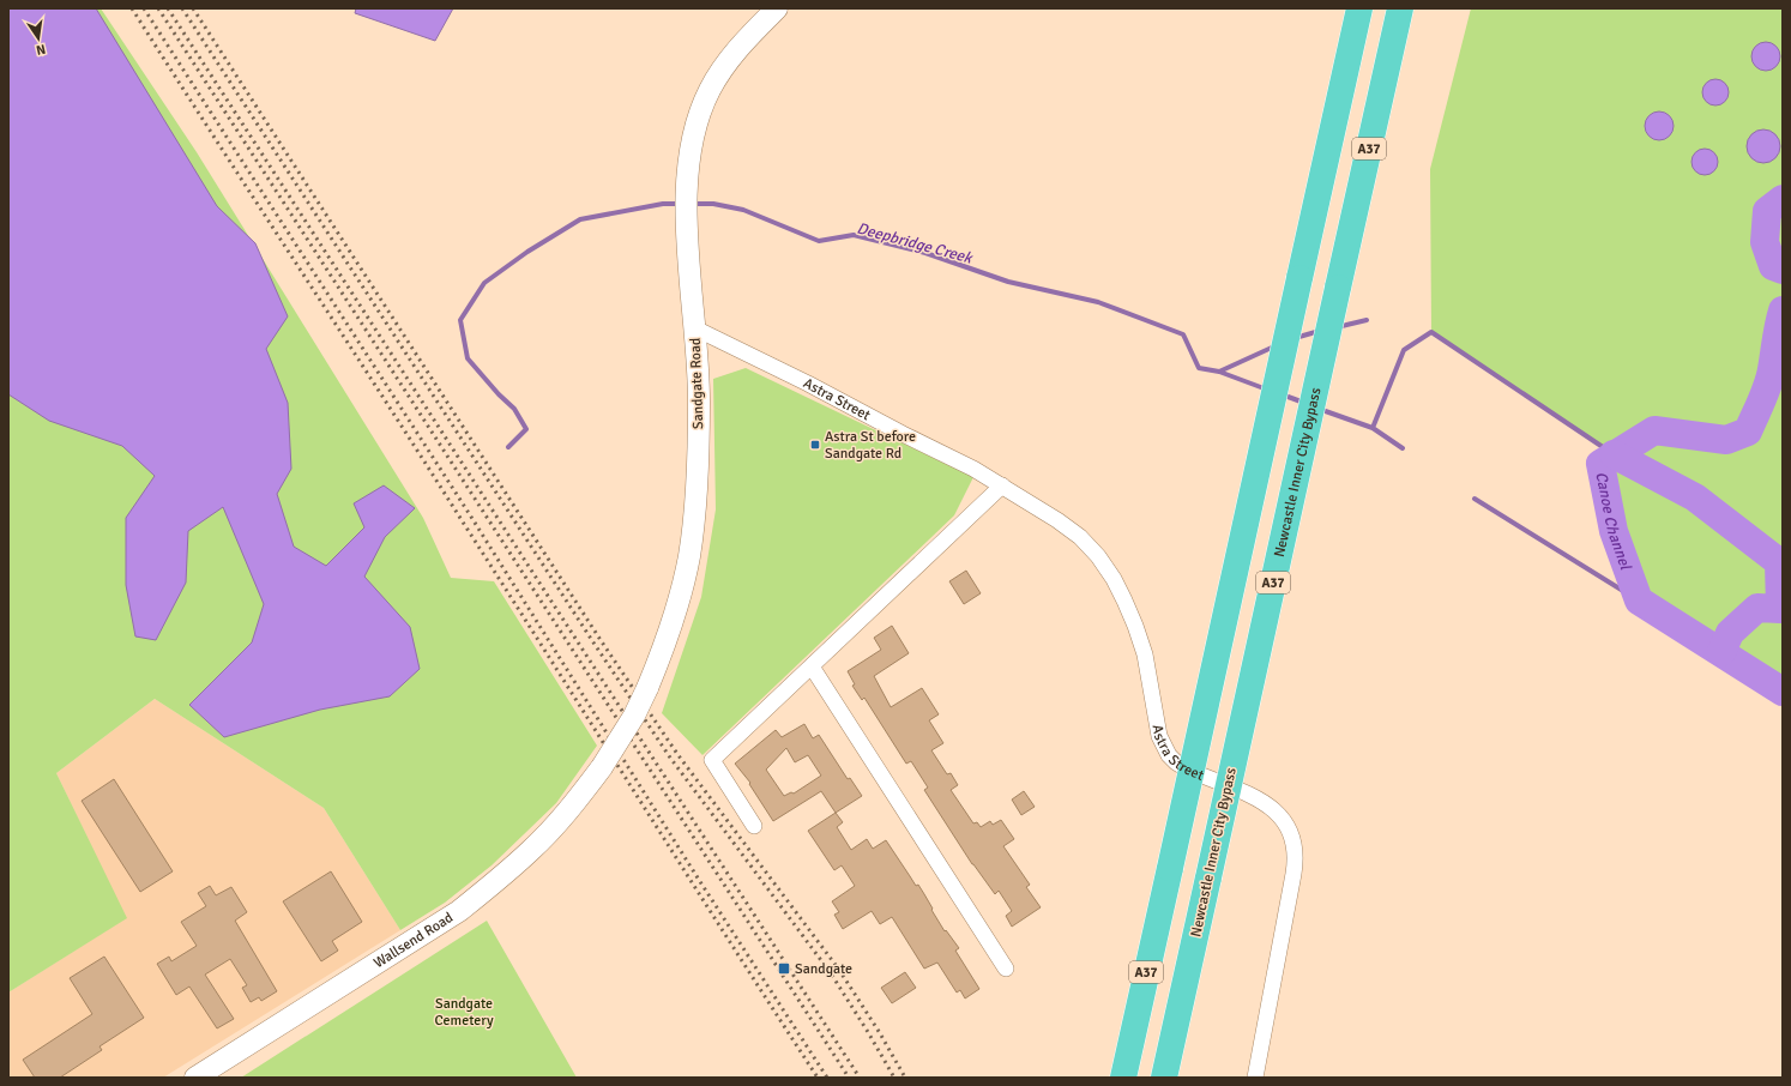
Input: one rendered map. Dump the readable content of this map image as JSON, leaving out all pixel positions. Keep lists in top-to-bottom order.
{
  "streets": {
    "highway": ["A37", "Newcastle Inner City Bypass"],
    "main road": ["Sandgate Road", "Wallsend Road"],
    "street": ["Astra Street"]
  },
  "crossings": [
    ["Sandgate Road", "Astra Street"],
    ["Sandgate Road", "Wallsend Road"]
  ],
  "water": ["Deepbridge Creek", "Canoe Channel"],
  "parks": ["Sandgate Cemetery"],
  "places": {
    "transit": ["Astra St before Sandgate Rd", "Sandgate"]
  },
  "north": "bottom"
}
